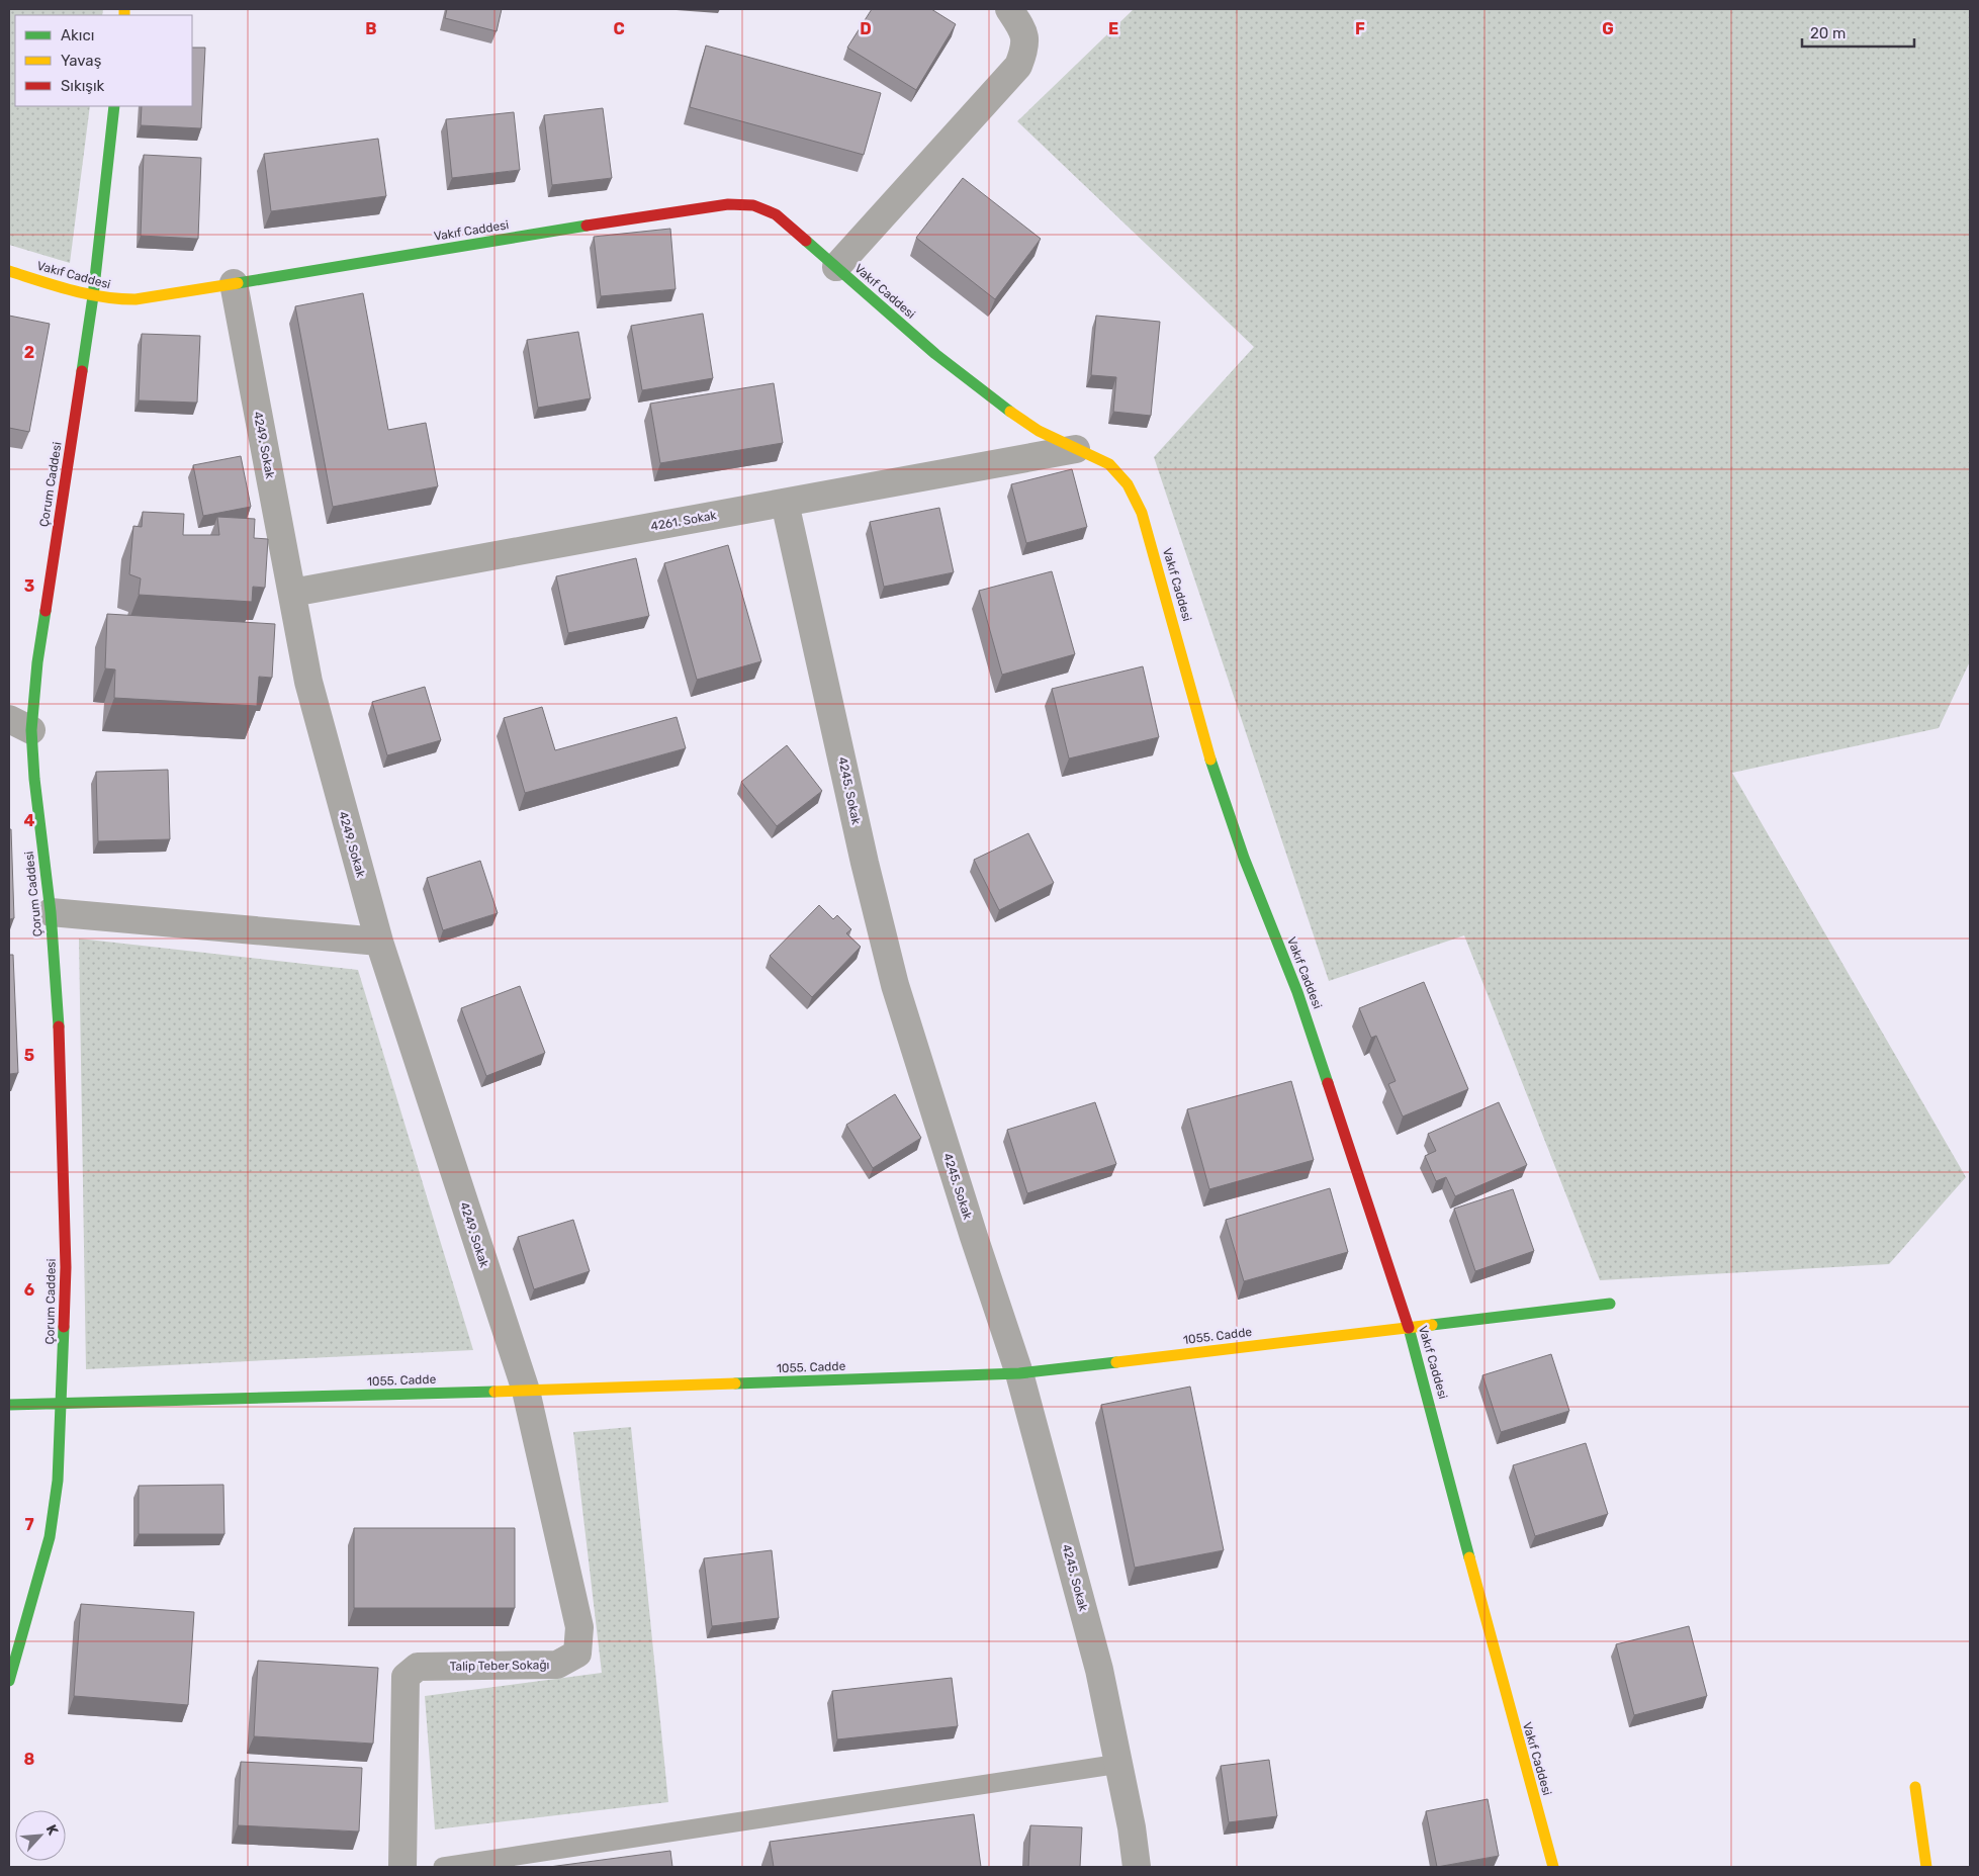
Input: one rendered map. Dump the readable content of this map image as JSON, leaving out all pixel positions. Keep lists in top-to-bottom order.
{
  "streets": {
    "street": [
      "Vakıf Caddesi",
      "4249. Sokak",
      "Çorum Caddesi",
      "4261. Sokak",
      "4245. Sokak",
      "1055. Cadde",
      "Talip Teber Sokağı"
    ]
  },
  "crossings": [
    ["Vakıf Caddesi", "4249. Sokak"],
    ["Vakıf Caddesi", "Çorum Caddesi"],
    ["Vakıf Caddesi", "4261. Sokak"],
    ["Vakıf Caddesi", "1055. Cadde"],
    ["4249. Sokak", "4261. Sokak"],
    ["4249. Sokak", "1055. Cadde"],
    ["4249. Sokak", "Talip Teber Sokağı"],
    ["Çorum Caddesi", "1055. Cadde"],
    ["4261. Sokak", "4245. Sokak"],
    ["4245. Sokak", "1055. Cadde"],
    ["1055. Cadde", "Talip Teber Sokağı"]
  ],
  "legend": ["Akıcı", "Yavaş", "Sıkışık"],
  "scale_bar": "20 m",
  "north": "top right",
  "grid": {
    "columns": [
      "B",
      "C",
      "D",
      "E",
      "F",
      "G"
    ],
    "rows": [
      "2",
      "3",
      "4",
      "5",
      "6",
      "7",
      "8"
    ]
  }
}
